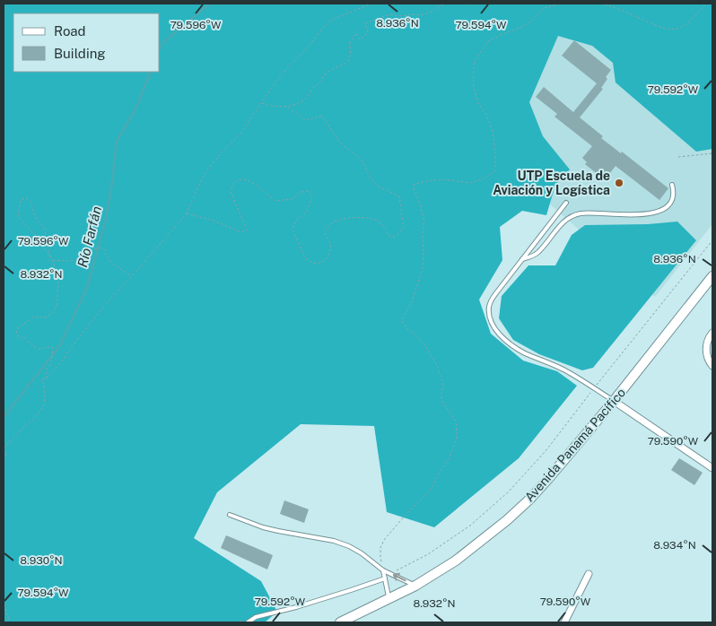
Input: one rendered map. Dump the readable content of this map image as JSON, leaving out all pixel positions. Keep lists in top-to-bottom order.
{
  "streets": {
    "main road": ["Avenida Panamá Pacífico"]
  },
  "water": ["Río Farfán"],
  "places": ["UTP Escuela de Aviación y Logística"],
  "legend": ["Road", "Building"],
  "coordinates": [
    "8.936°N",
    "79.594°W",
    "79.596°W",
    "79.592°W",
    "8.932°N",
    "79.590°W",
    "8.934°N",
    "8.930°N"
  ]
}
